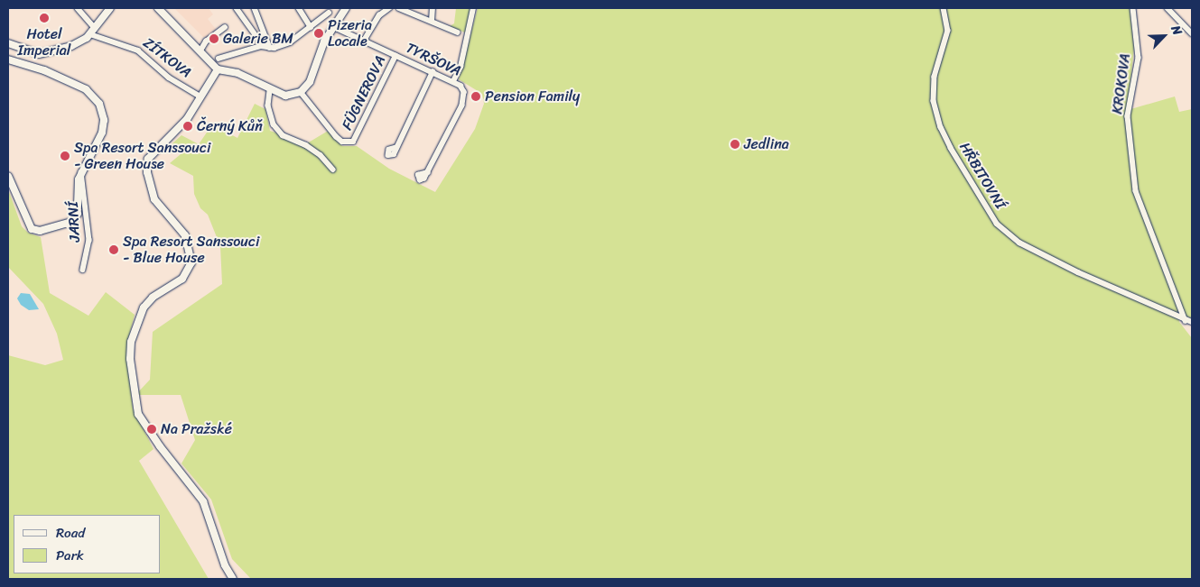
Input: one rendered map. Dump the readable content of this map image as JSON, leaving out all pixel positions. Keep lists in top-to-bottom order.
{
  "streets": {
    "street": [
      "ZÍTKOVA",
      "TYRŠOVA",
      "KROKOVA",
      "FÜGNEROVA",
      "HŘBITOVNÍ",
      "JARNÍ"
    ]
  },
  "crossings": [
    ["TYRŠOVA", "FÜGNEROVA"],
    ["KROKOVA", "HŘBITOVNÍ"]
  ],
  "places": [
    "Hotel Imperial",
    "Pizeria Locale",
    "Galerie BM",
    "Pension Family",
    "Černý Kůň",
    "Jedlina",
    "Spa Resort Sanssouci - Green House",
    "Spa Resort Sanssouci - Blue House",
    "Na Pražské"
  ],
  "legend": ["Road", "Park"],
  "north": "top right"
}
